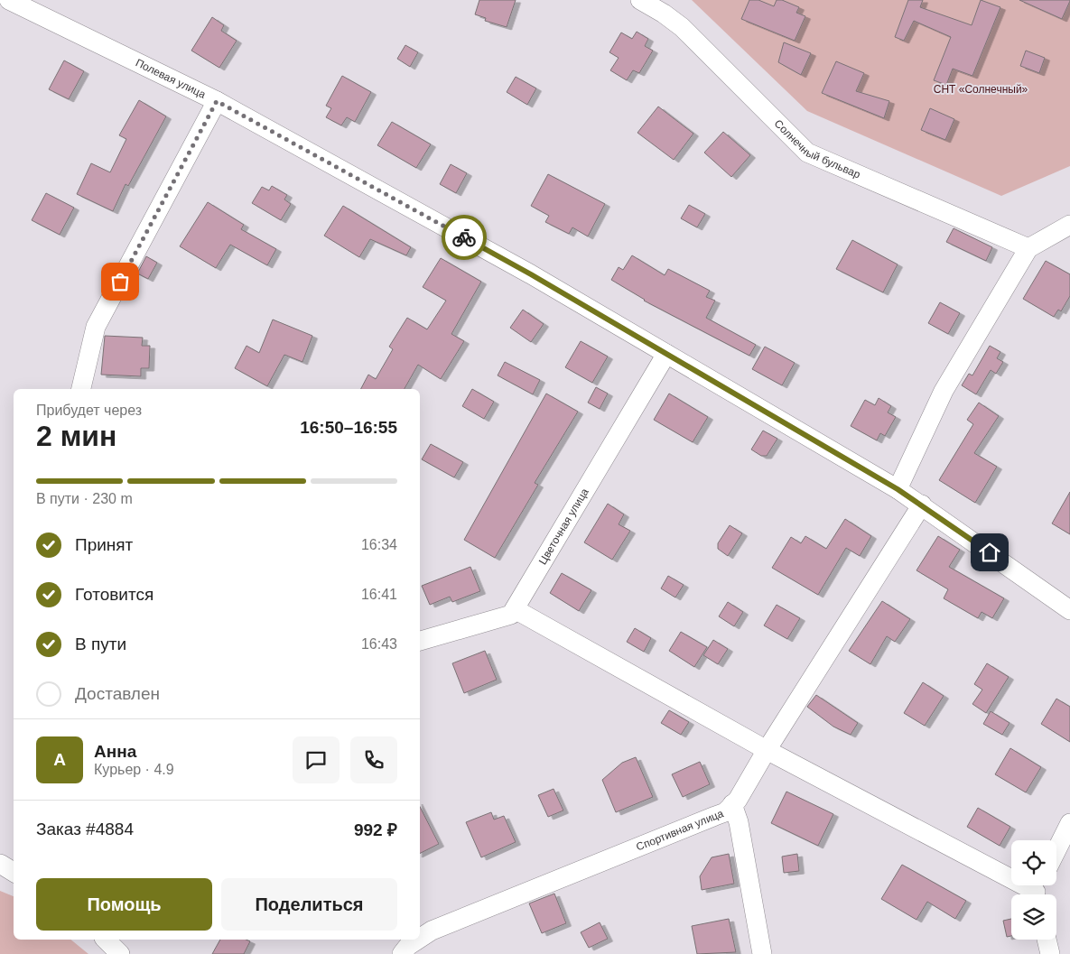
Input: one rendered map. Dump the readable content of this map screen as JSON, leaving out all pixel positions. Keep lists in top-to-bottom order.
{
  "streets": {
    "street": [
      "Полевая улица",
      "Солнечный бульвар",
      "Цветочная улица",
      "Спортивная улица"
    ]
  },
  "crossings": [
    ["Полевая улица", "Цветочная улица"],
    ["Полевая улица", "Спортивная улица"]
  ],
  "parks": ["СНТ «Солнечный»"],
  "page": {
    "heading": ["2 мин", "Прибудет через", "16:50–16:55"],
    "panel": [
      "Анна",
      "Курьер · 4.9",
      "Заказ #4884",
      "992 ₽"
    ],
    "bar": "В пути · 230 m",
    "list": [
      ["Принят", "16:34"],
      ["Готовится", "16:41"],
      ["В пути", "16:43"],
      "Доставлен"
    ],
    "round": "А",
    "buttons": ["Помощь", "Поделиться"]
  }
}
